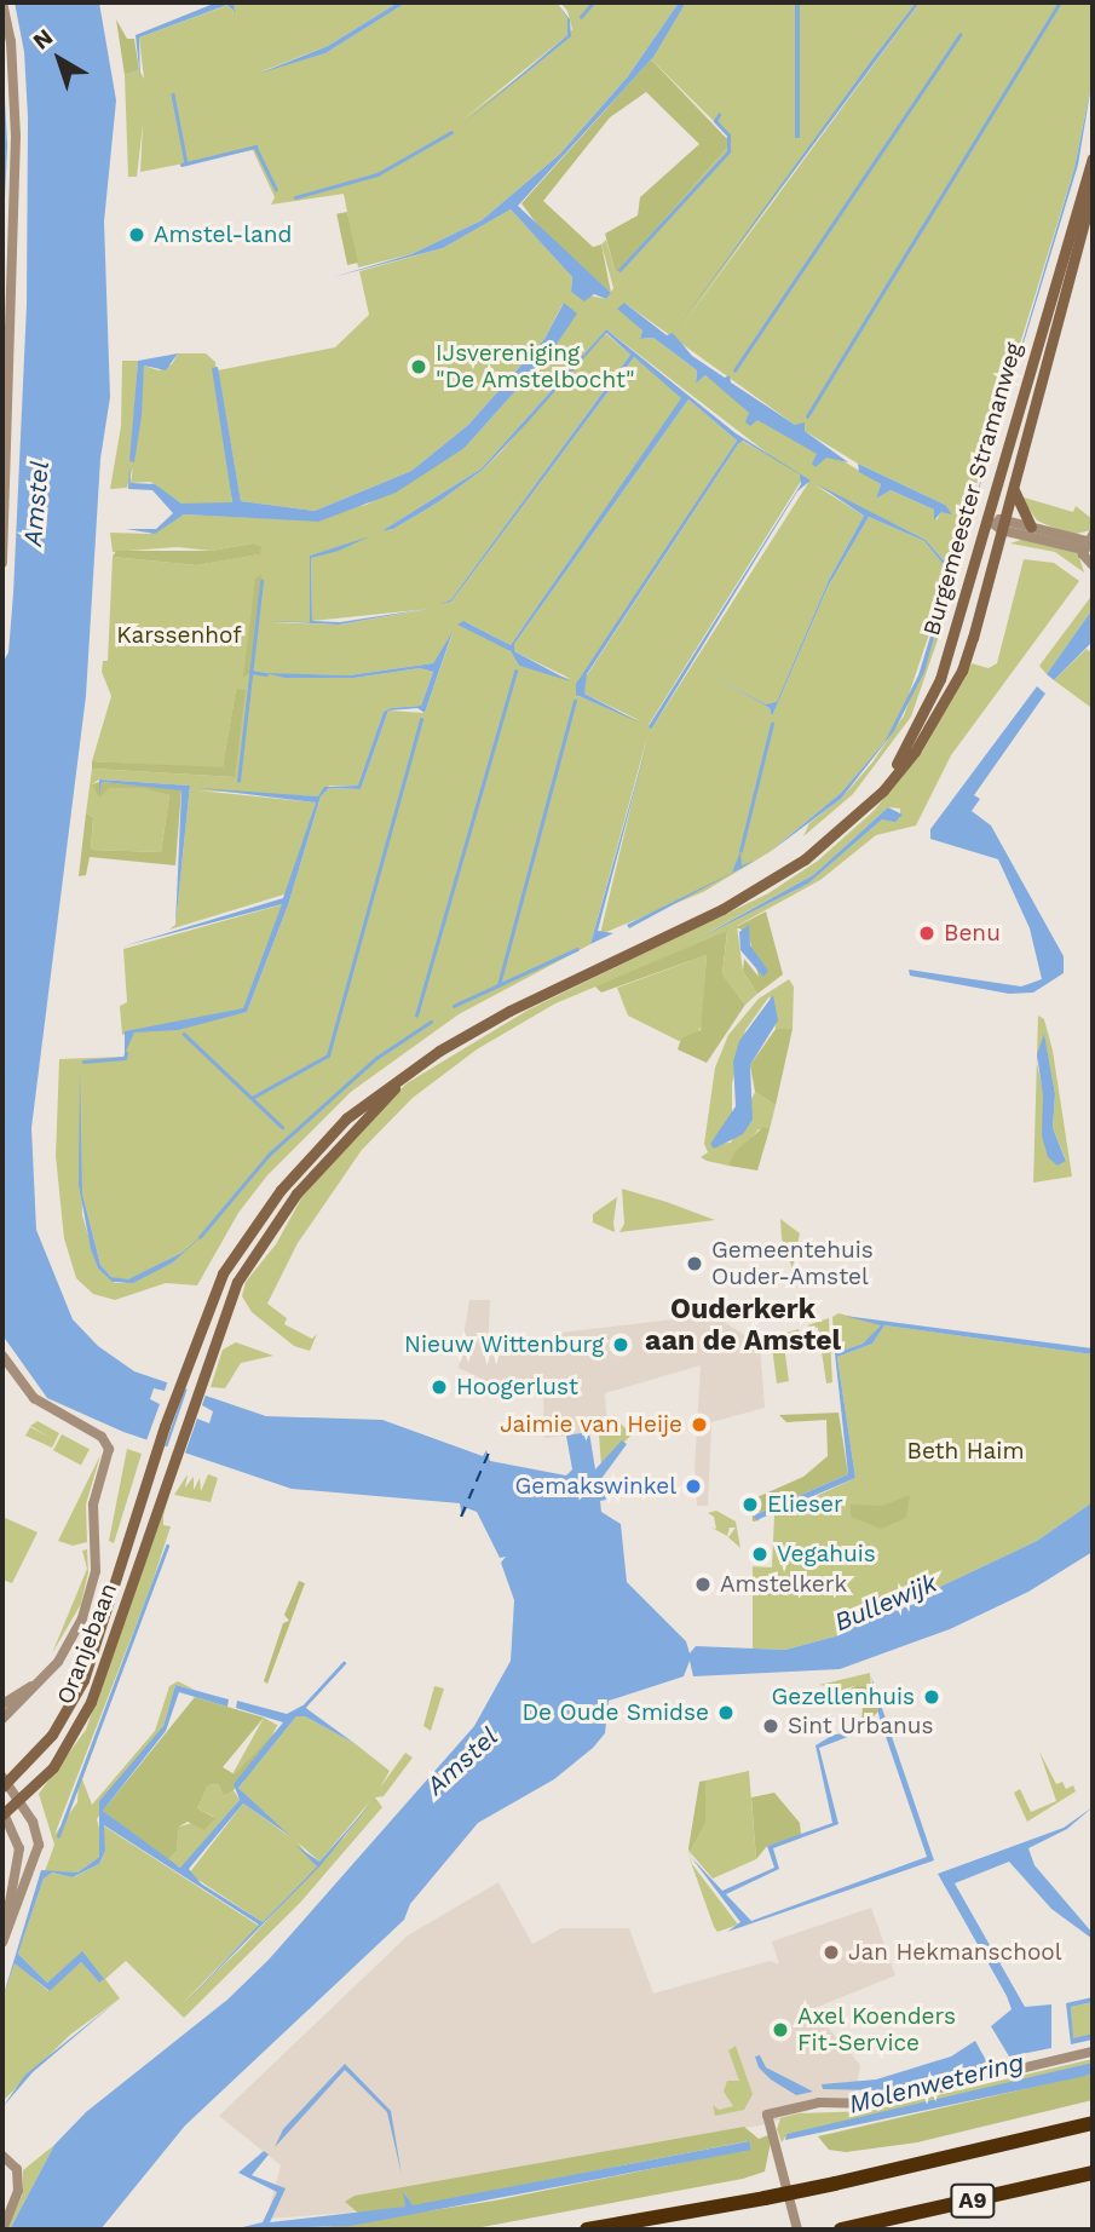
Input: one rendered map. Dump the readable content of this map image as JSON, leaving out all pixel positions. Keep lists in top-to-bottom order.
{
  "streets": {
    "highway": ["A9"],
    "main road": ["Burgemeester Stramanweg", "Oranjebaan"]
  },
  "crossings": [
    ["Burgemeester Stramanweg", "Oranjebaan"]
  ],
  "districts": ["Ouderkerk aan de Amstel"],
  "water": ["Amstel", "Bullewijk", "Molenwetering"],
  "parks": ["Karssenhof", "Beth Haim"],
  "places": [
    "Amstel-land",
    "IJsvereniging \"De Amstelbocht\"",
    "Benu",
    "Gemeentehuis Ouder-Amstel",
    "Nieuw Wittenburg",
    "Hoogerlust",
    "Jaimie van Heije",
    "Gemakswinkel",
    "Elieser",
    "Vegahuis",
    "Amstelkerk",
    "Gezellenhuis",
    "De Oude Smidse",
    "Sint Urbanus",
    "Jan Hekmanschool",
    "Axel Koenders Fit-Service"
  ],
  "north": "top left"
}
